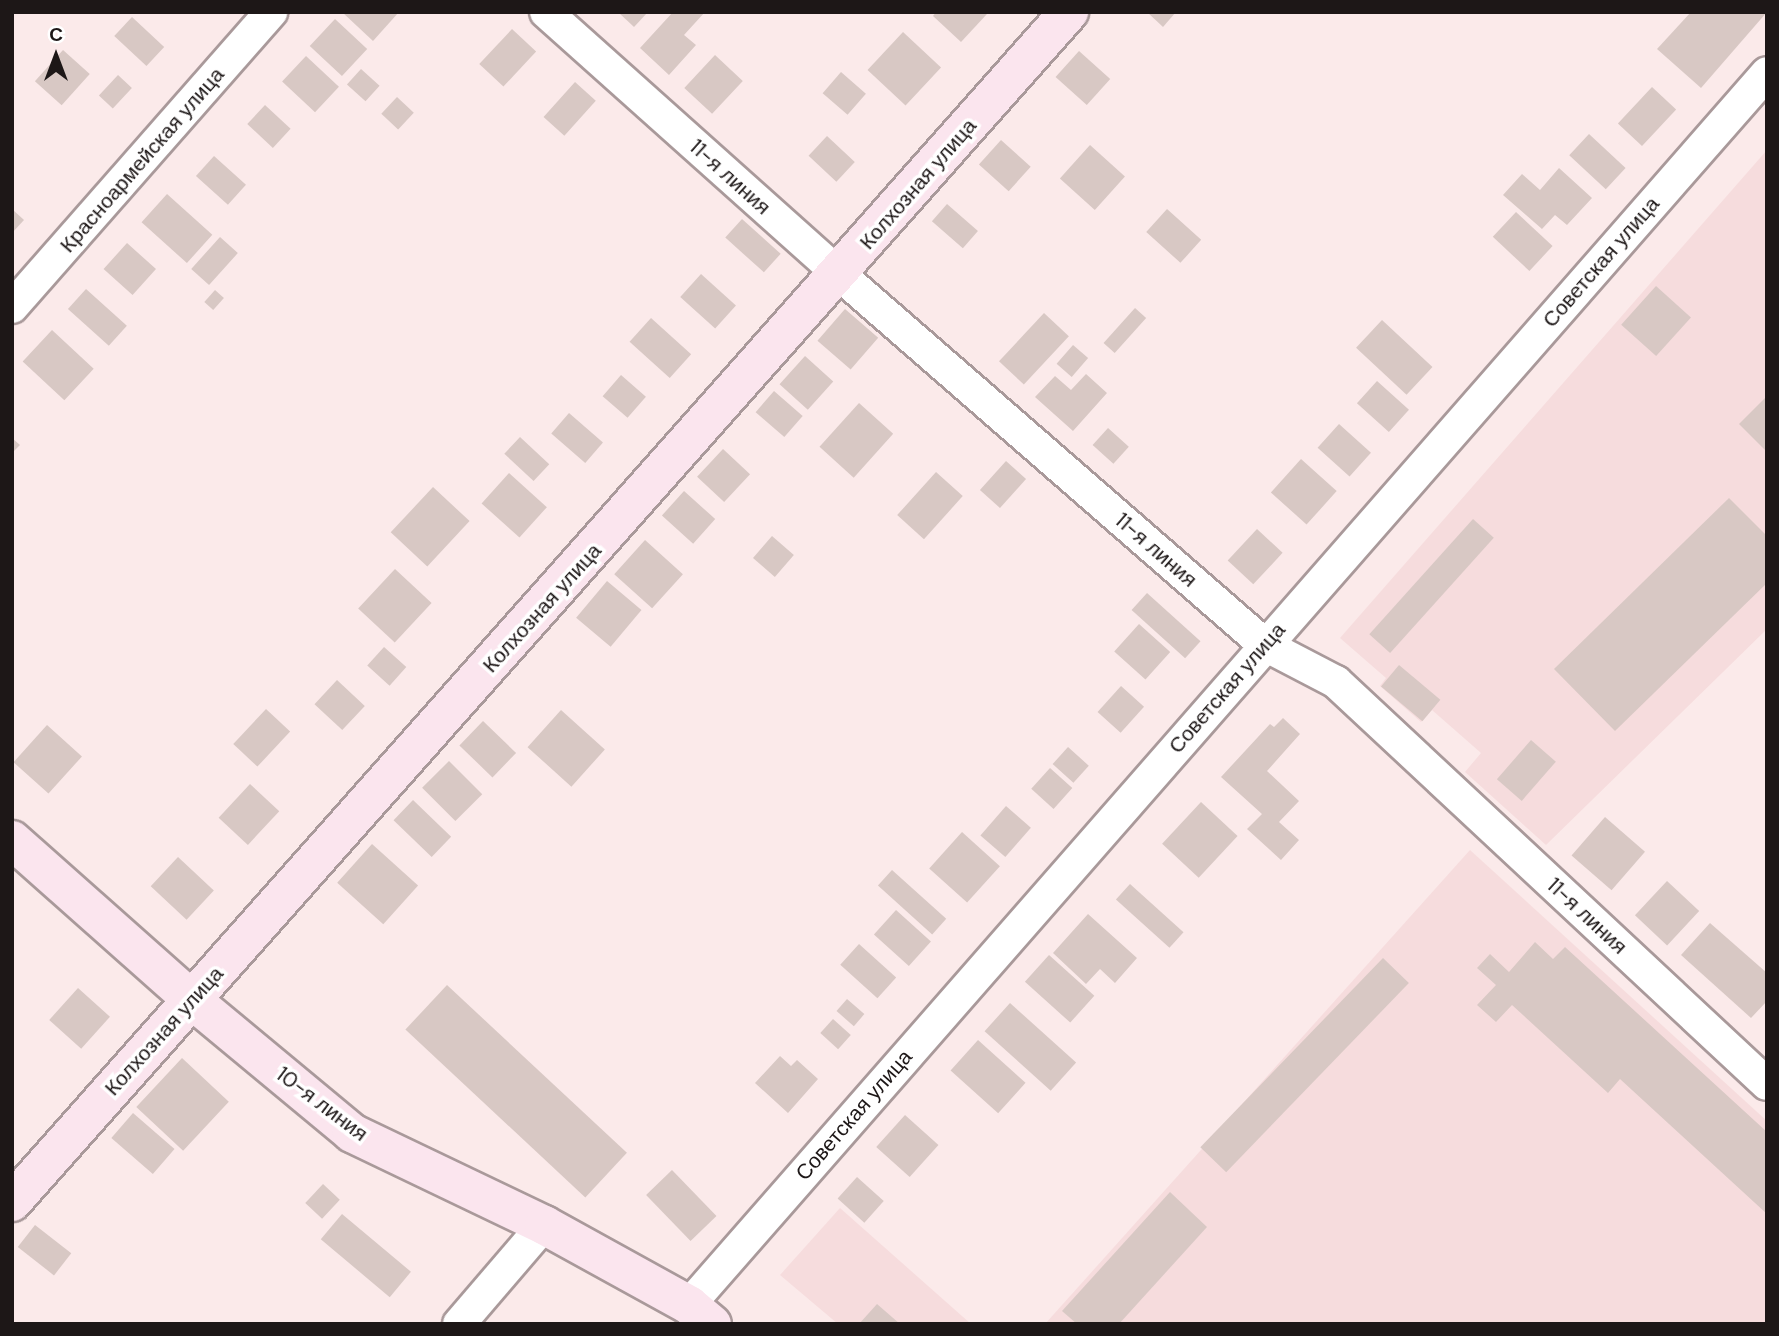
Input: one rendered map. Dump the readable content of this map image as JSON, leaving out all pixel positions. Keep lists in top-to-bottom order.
{
  "streets": {
    "street": [
      "Красноармейская улица",
      "11-я линия",
      "Колхозная улица",
      "Советская улица",
      "10-я линия"
    ]
  },
  "crossings": [
    ["11-я линия", "Колхозная улица"],
    ["11-я линия", "Советская улица"],
    ["Колхозная улица", "10-я линия"],
    ["Советская улица", "10-я линия"]
  ],
  "north": "top"
}
